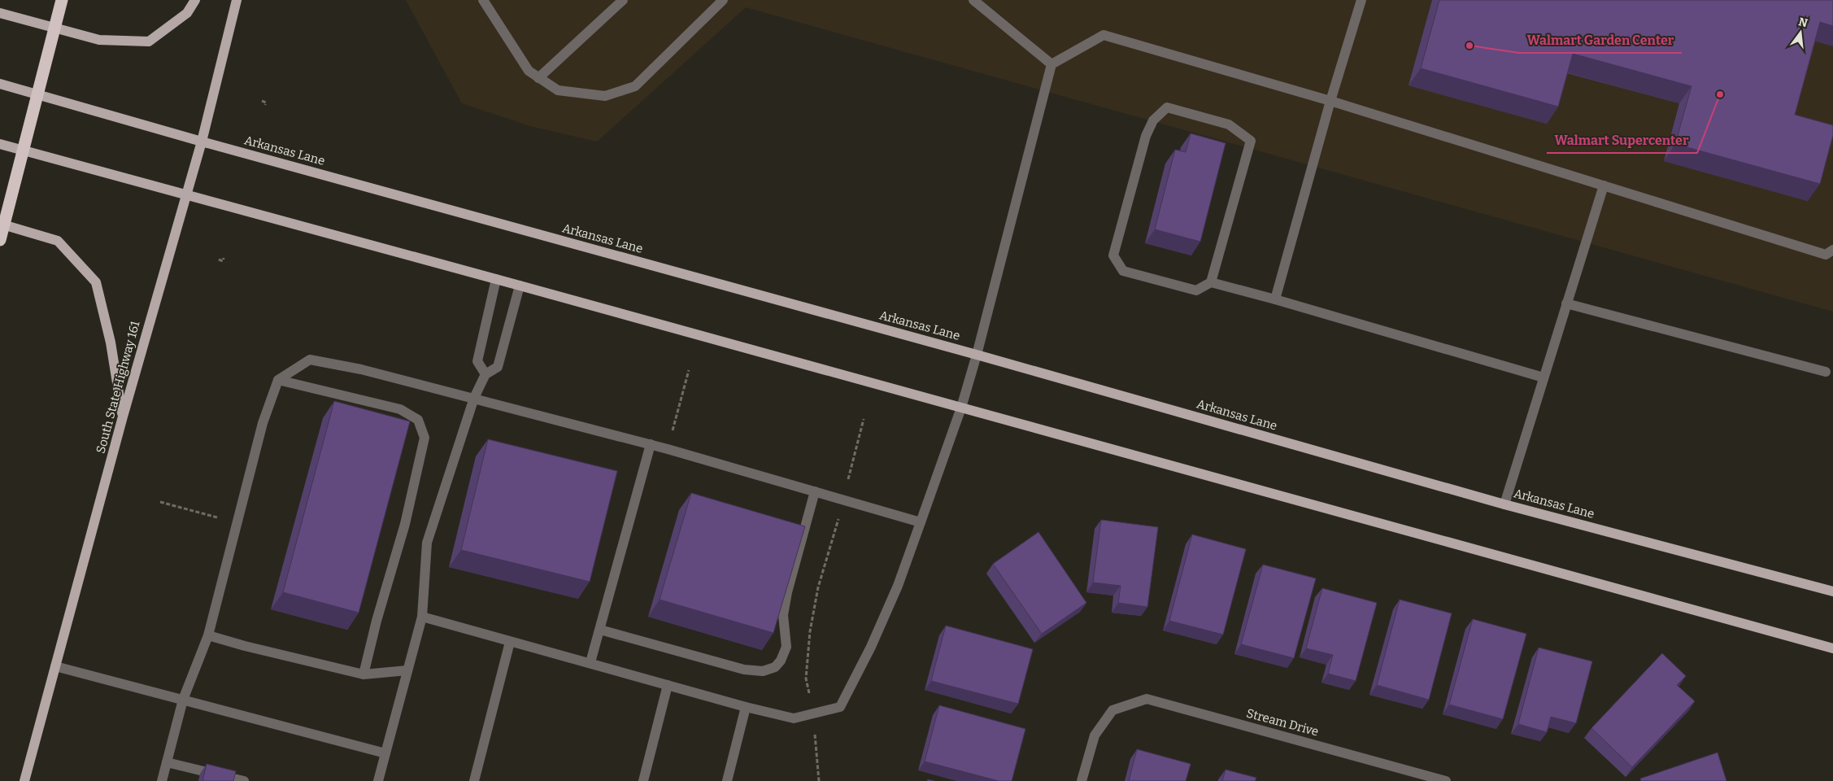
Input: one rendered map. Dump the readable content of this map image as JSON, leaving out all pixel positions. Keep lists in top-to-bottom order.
{
  "streets": {
    "main road": ["Arkansas Lane", "South State Highway 161"],
    "street": ["Stream Drive"]
  },
  "crossings": [
    ["Arkansas Lane", "South State Highway 161"]
  ],
  "places": ["Walmart Garden Center", "Walmart Supercenter"],
  "north": "top"
}
